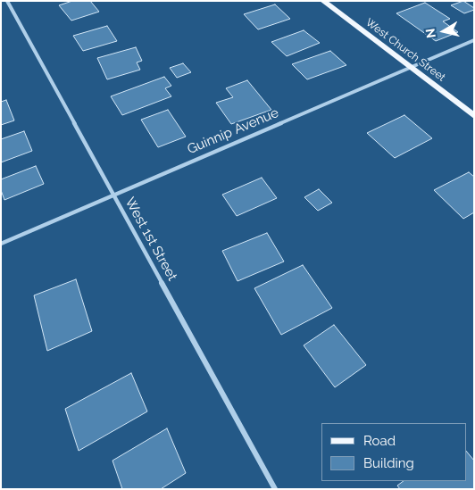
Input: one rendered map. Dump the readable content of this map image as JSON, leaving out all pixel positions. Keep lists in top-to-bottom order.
{
  "streets": {
    "main road": ["West Church Street"],
    "street": ["Guinnip Avenue", "West 1st Street"]
  },
  "crossings": [
    ["West Church Street", "Guinnip Avenue"],
    ["Guinnip Avenue", "West 1st Street"]
  ],
  "legend": ["Road", "Building"],
  "north": "left"
}
